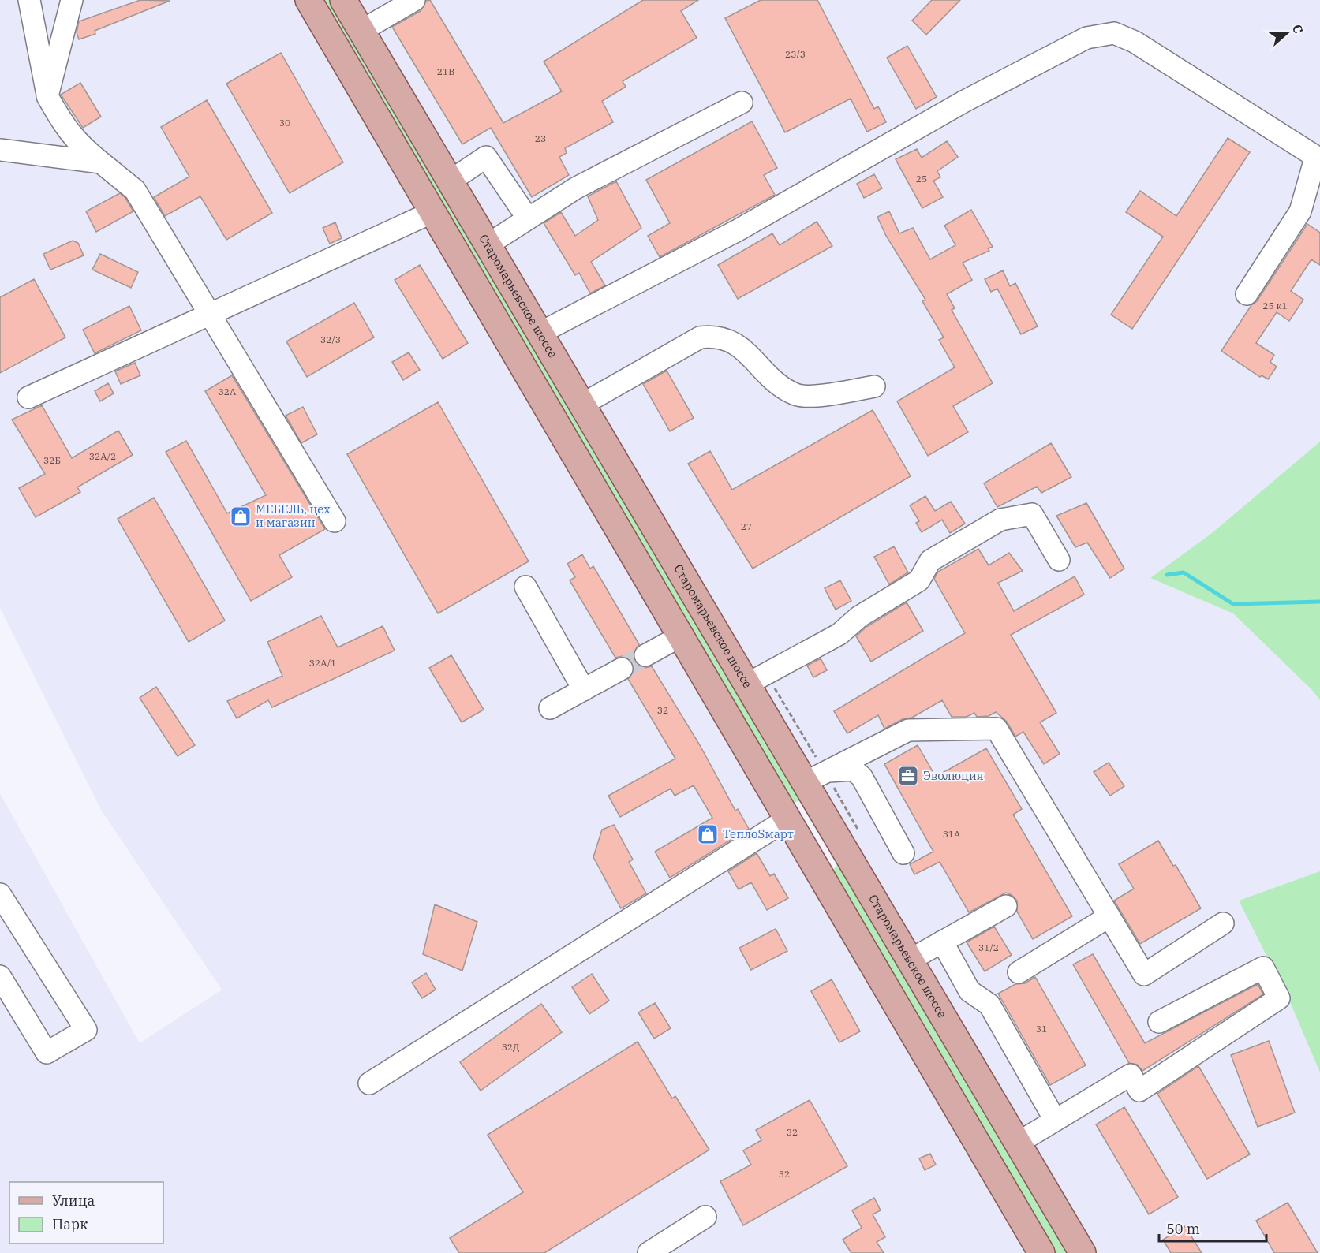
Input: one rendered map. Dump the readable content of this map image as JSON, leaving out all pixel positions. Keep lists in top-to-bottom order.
{
  "streets": {
    "main road": ["Старомарьевское шоссе"]
  },
  "places": {
    "shop": ["МЕБЕЛЬ, цех и магазин", "ТеплоSмарт"],
    "office": ["Эволюция"]
  },
  "house_numbers": [
    "23/3",
    "21В",
    "30",
    "23",
    "25",
    "25 к1",
    "32/3",
    "32А",
    "32А/2",
    "32Б",
    "27",
    "32А/1",
    "32",
    "31А",
    "31/2",
    "31",
    "32Д",
    "32",
    "32"
  ],
  "legend": ["Улица", "Парк"],
  "scale_bar": "50 m",
  "north": "right"
}
